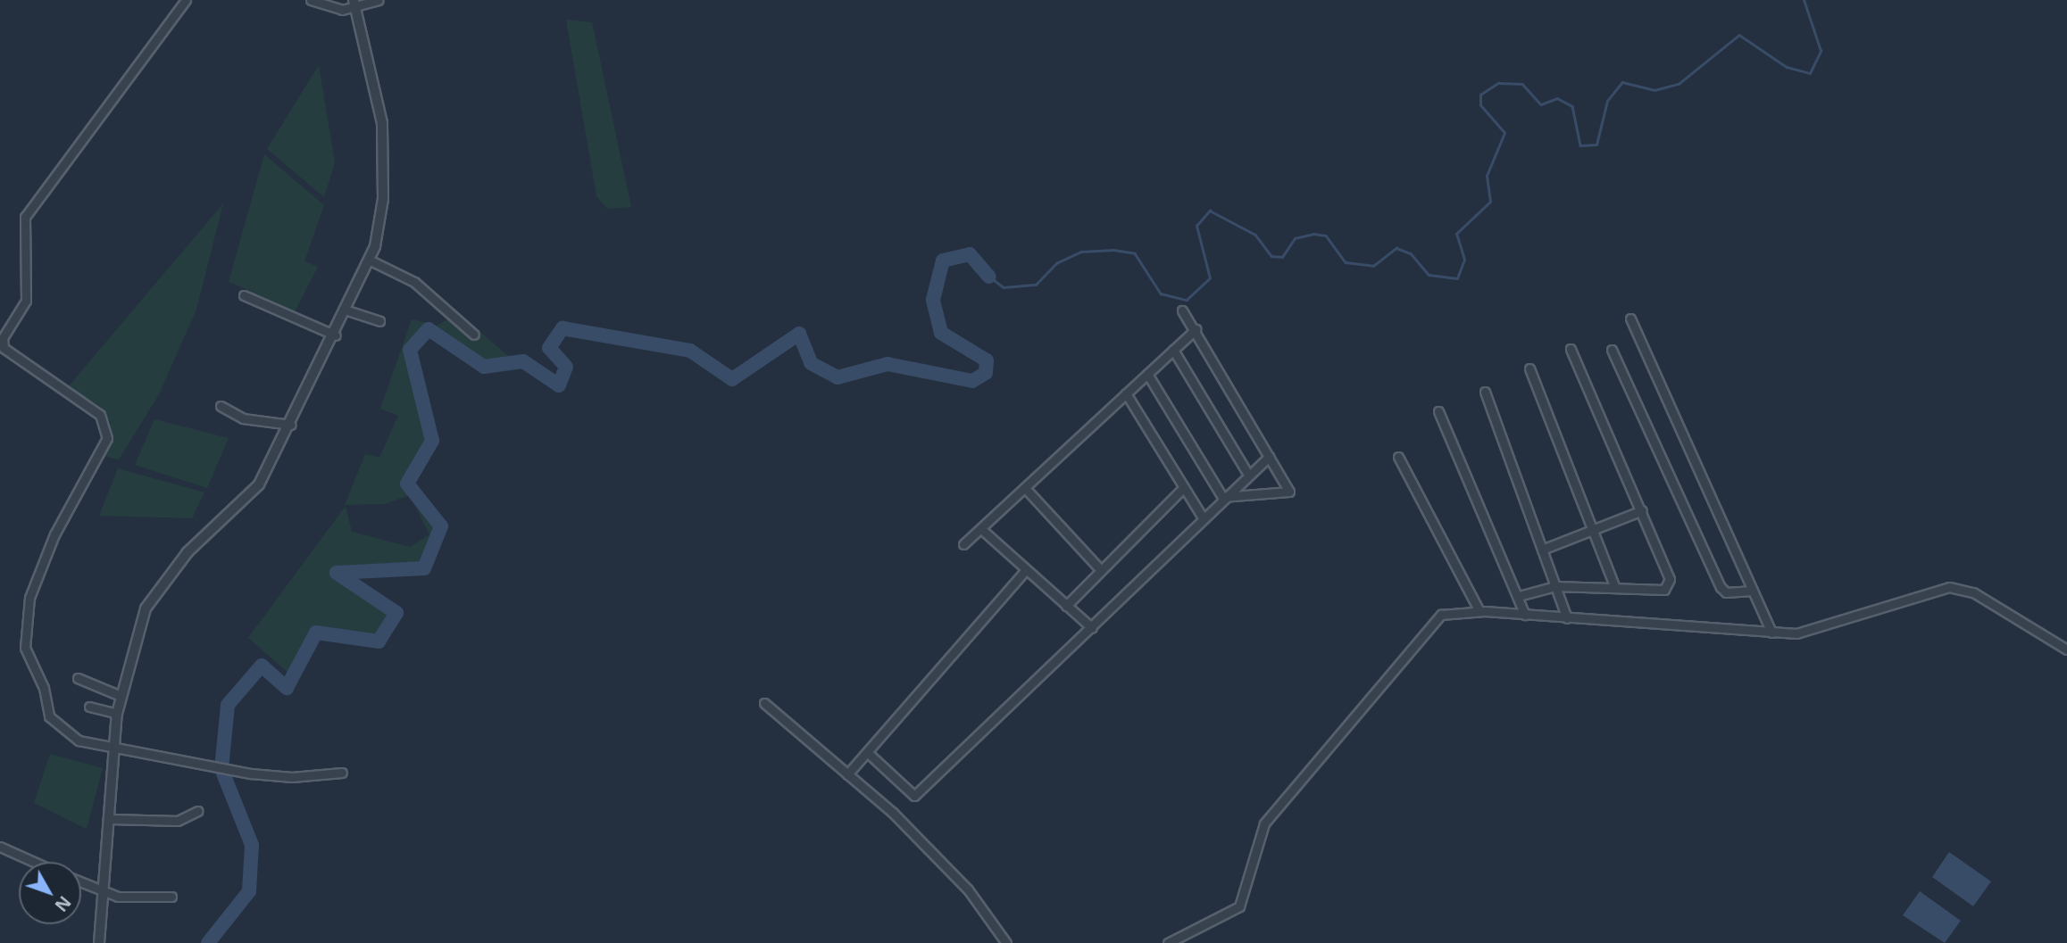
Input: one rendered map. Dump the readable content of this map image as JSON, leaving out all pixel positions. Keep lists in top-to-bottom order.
{
  "north": "bottom right"
}
